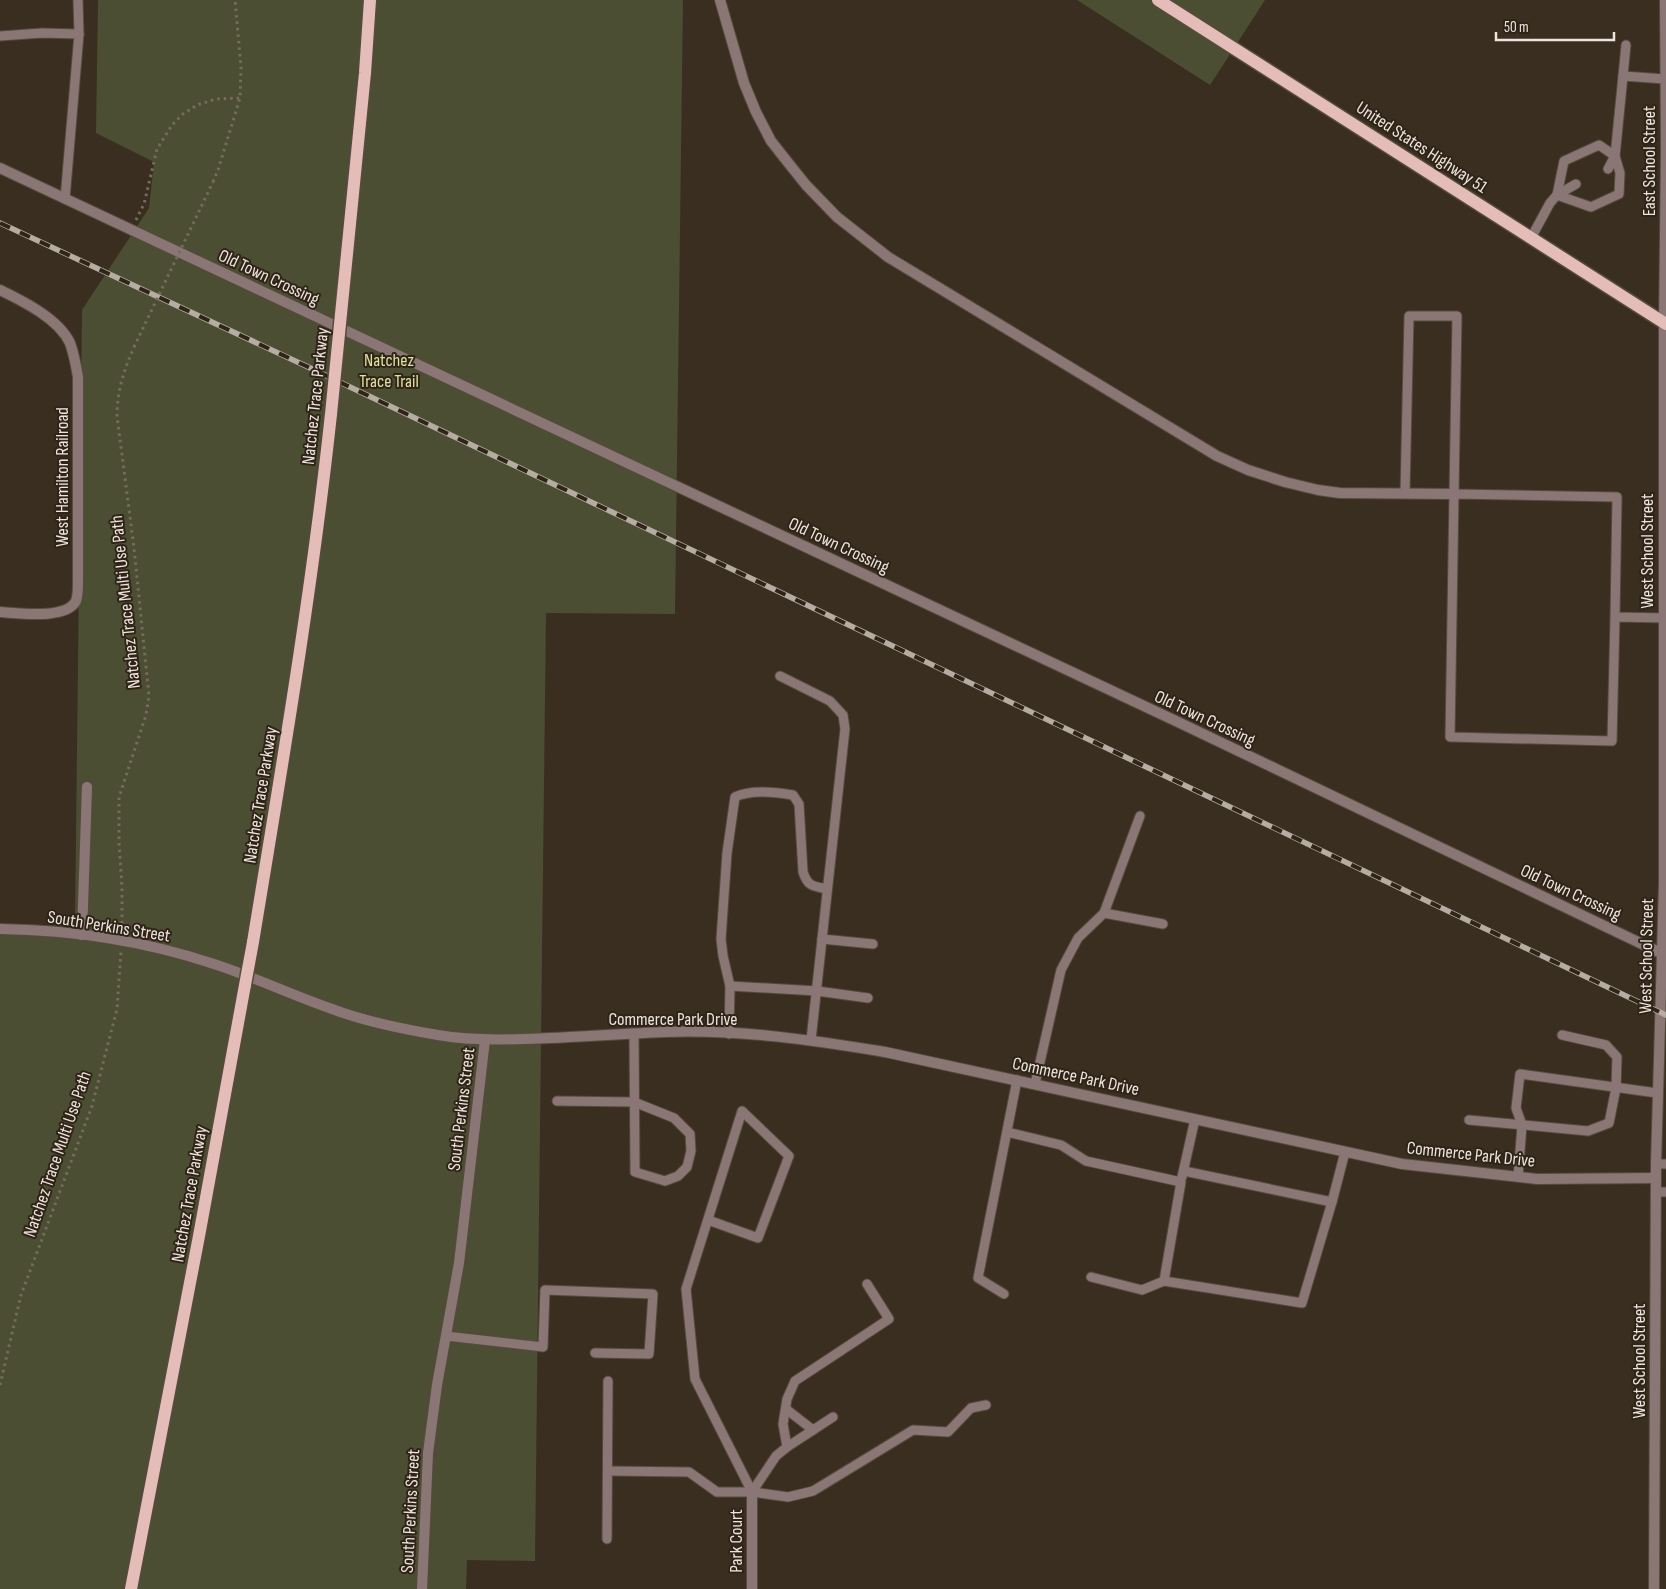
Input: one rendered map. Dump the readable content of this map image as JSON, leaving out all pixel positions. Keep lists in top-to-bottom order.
{
  "streets": {
    "main road": ["United States Highway 51", "Natchez Trace Parkway"],
    "street": [
      "East School Street",
      "Old Town Crossing",
      "West Hamilton Railroad",
      "West School Street",
      "South Perkins Street",
      "Commerce Park Drive",
      "Park Court"
    ],
    "path": ["Natchez Trace Multi Use Path"]
  },
  "crossings": [
    ["United States Highway 51", "East School Street"],
    ["United States Highway 51", "West School Street"],
    ["East School Street", "West School Street"],
    ["Old Town Crossing", "West School Street"],
    ["West School Street", "Commerce Park Drive"],
    ["Natchez Trace Multi Use Path", "South Perkins Street"],
    ["South Perkins Street", "Commerce Park Drive"]
  ],
  "parks": ["Natchez Trace Trail"],
  "scale_bar": "50 m"
}
